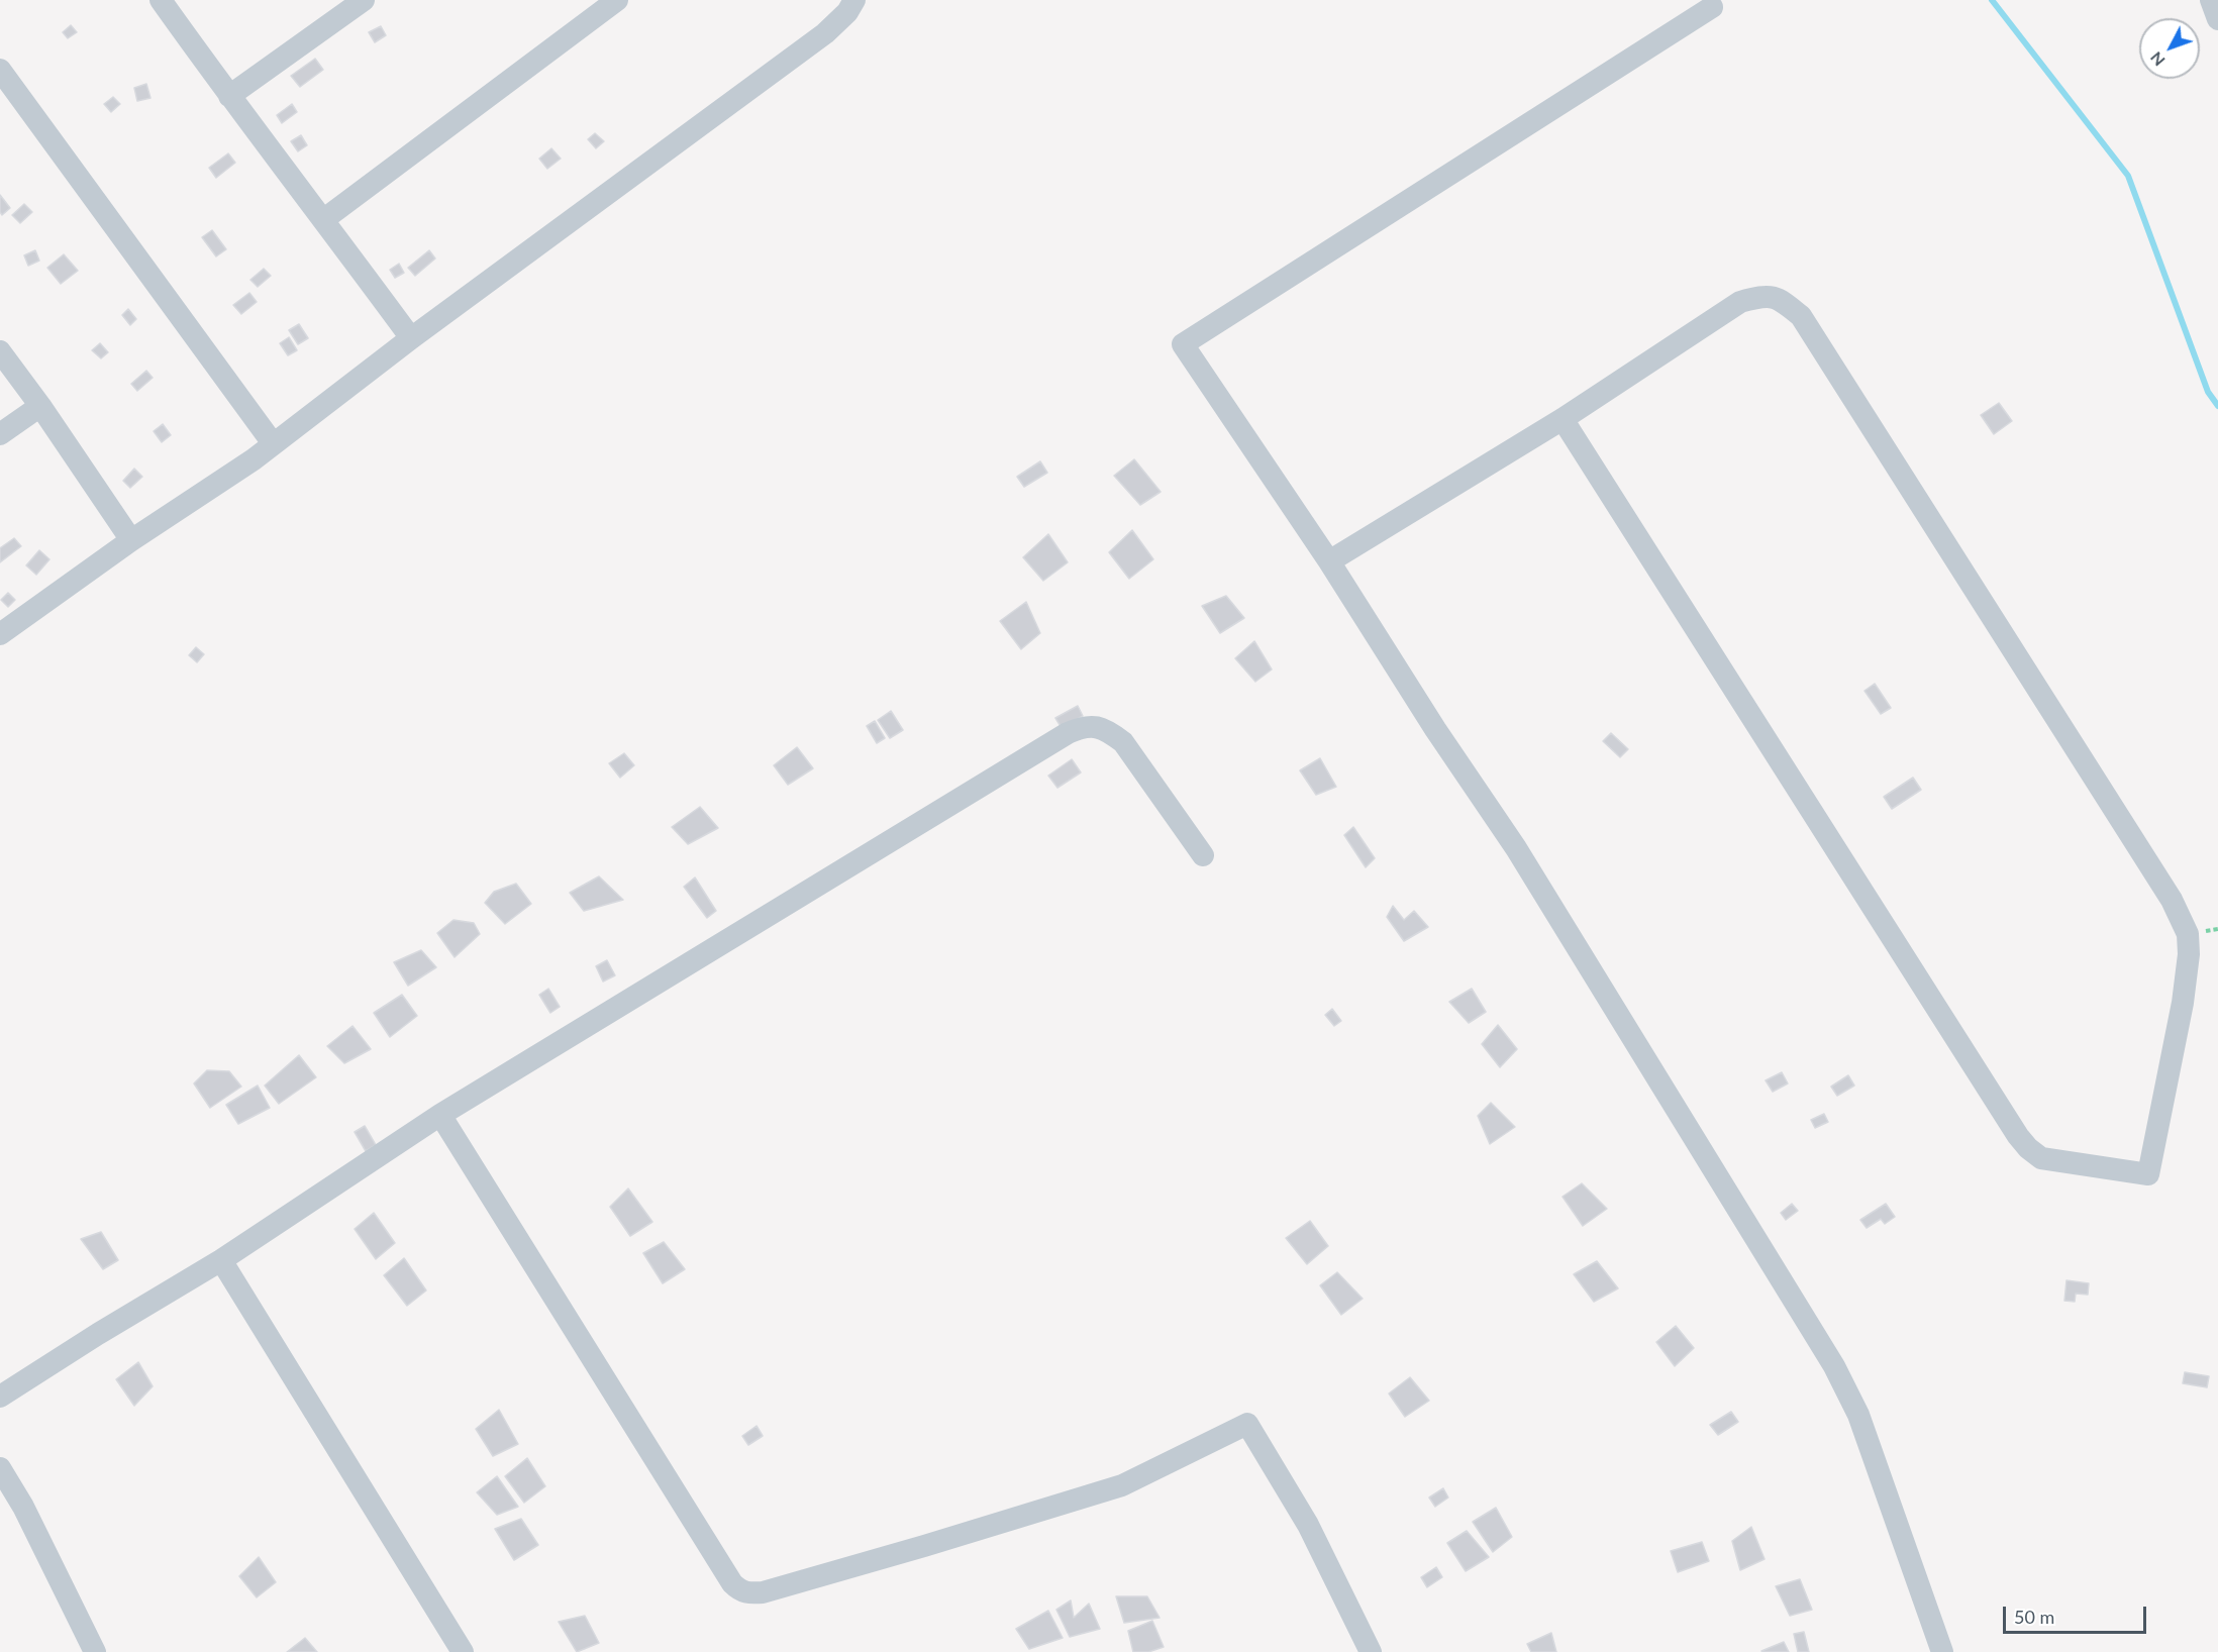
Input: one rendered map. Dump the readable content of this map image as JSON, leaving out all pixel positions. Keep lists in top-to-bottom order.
{
  "scale_bar": "50 m",
  "north": "bottom left"
}
